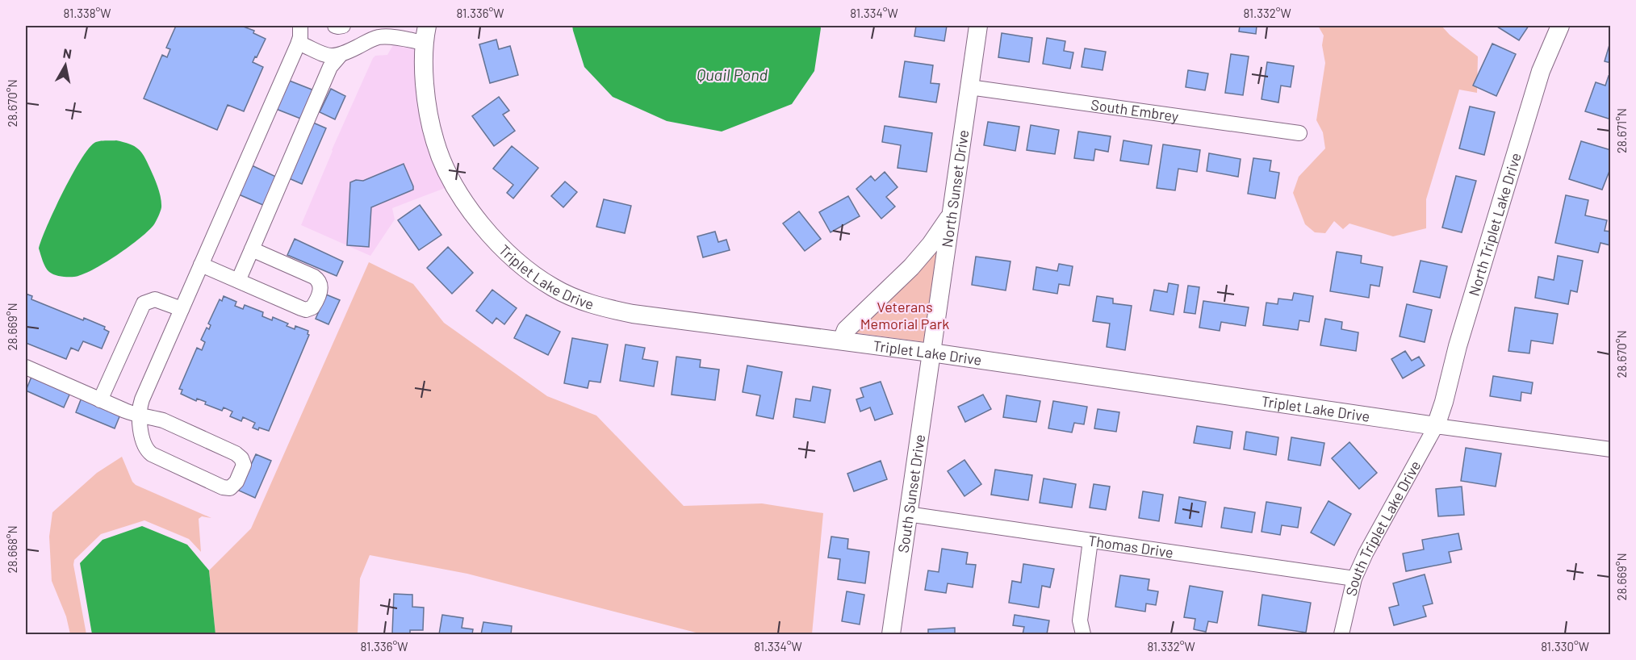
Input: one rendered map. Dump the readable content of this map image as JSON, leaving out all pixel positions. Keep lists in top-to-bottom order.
{
  "streets": {
    "street": [
      "South Embrey",
      "North Sunset Drive",
      "North Triplet Lake Drive",
      "Triplet Lake Drive",
      "South Sunset Drive",
      "South Triplet Lake Drive",
      "Thomas Drive"
    ]
  },
  "crossings": [
    ["South Embrey", "North Sunset Drive"],
    ["North Sunset Drive", "Triplet Lake Drive"],
    ["North Sunset Drive", "South Sunset Drive"],
    ["North Triplet Lake Drive", "Triplet Lake Drive"],
    ["North Triplet Lake Drive", "South Triplet Lake Drive"],
    ["Triplet Lake Drive", "South Sunset Drive"],
    ["Triplet Lake Drive", "South Triplet Lake Drive"],
    ["South Sunset Drive", "Thomas Drive"],
    ["South Triplet Lake Drive", "Thomas Drive"]
  ],
  "water": ["Quail Pond"],
  "parks": ["Veterans Memorial Park"],
  "north": "top",
  "coordinates": [
    "81.338°W",
    "81.336°W",
    "81.334°W",
    "81.332°W",
    "28.670°N",
    "28.671°N",
    "28.669°N",
    "28.668°N",
    "81.330°W"
  ]
}
